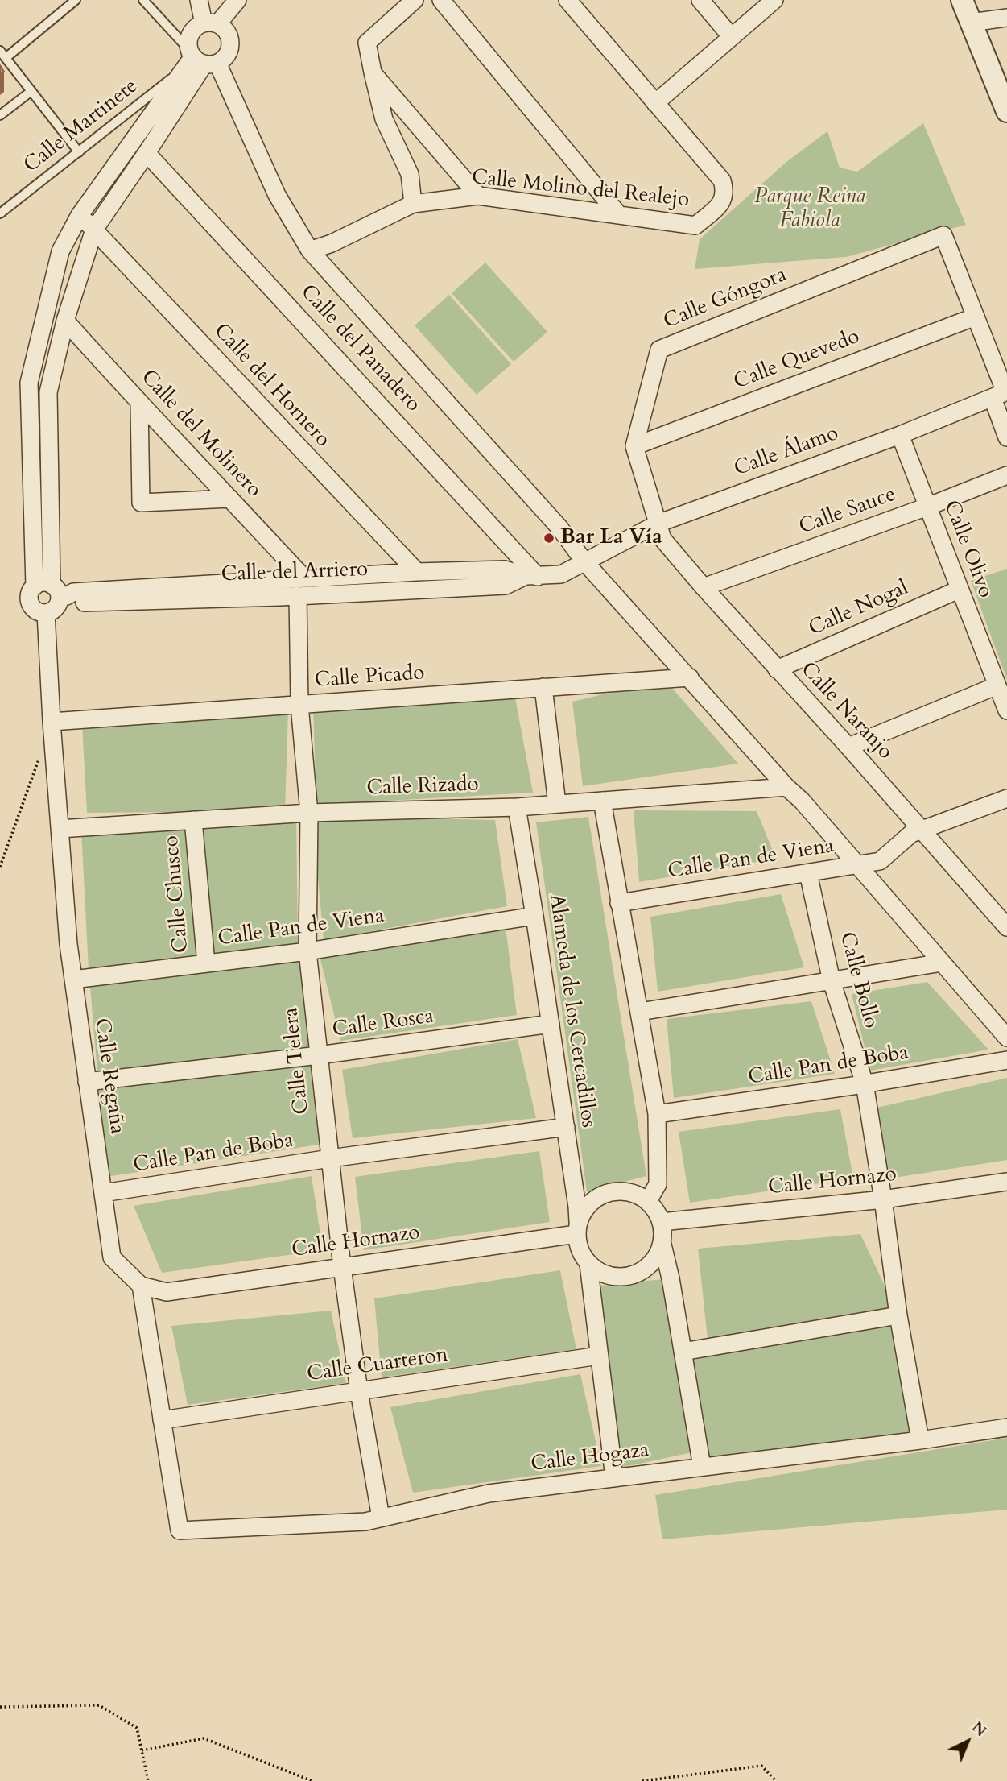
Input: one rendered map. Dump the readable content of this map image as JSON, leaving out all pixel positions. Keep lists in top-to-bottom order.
{
  "streets": {
    "street": [
      "Calle Molino del Realejo",
      "Calle Góngora",
      "Calle del Panadero",
      "Calle Quevedo",
      "Calle del Hornero",
      "Calle del Molinero",
      "Calle Álamo",
      "Calle Sauce",
      "Calle Olivo",
      "Calle del Arriero",
      "Calle Nogal",
      "Calle Picado",
      "Calle Naranjo",
      "Calle Rizado",
      "Calle Pan de Viena",
      "Calle Chusco",
      "Calle Bollo",
      "Alameda de los Cercadillos",
      "Calle Rosca",
      "Calle Telera",
      "Calle Pan de Boba",
      "Calle Regaña",
      "Calle Hornazo",
      "Calle Cuarteron",
      "Calle Hogaza"
    ],
    "lane": ["Calle Martinete"]
  },
  "crossings": [
    ["Calle Góngora", "Calle Quevedo"],
    ["Calle del Panadero", "Calle del Arriero"],
    ["Calle del Hornero", "Calle del Arriero"],
    ["Calle del Molinero", "Calle del Arriero"],
    ["Calle Álamo", "Calle Olivo"],
    ["Calle Álamo", "Calle del Arriero"],
    ["Calle Álamo", "Calle Naranjo"],
    ["Calle Sauce", "Calle Olivo"],
    ["Calle Sauce", "Calle Naranjo"],
    ["Calle Olivo", "Calle Nogal"],
    ["Calle del Arriero", "Calle Telera"],
    ["Calle Nogal", "Calle Naranjo"],
    ["Calle Picado", "Calle Telera"],
    ["Calle Picado", "Calle Regaña"],
    ["Calle Naranjo", "Calle Pan de Viena"],
    ["Calle Rizado", "Calle Chusco"],
    ["Calle Rizado", "Alameda de los Cercadillos"],
    ["Calle Rizado", "Calle Telera"],
    ["Calle Rizado", "Calle Regaña"],
    ["Calle Pan de Viena", "Calle Chusco"],
    ["Calle Pan de Viena", "Calle Bollo"],
    ["Calle Pan de Viena", "Alameda de los Cercadillos"],
    ["Calle Pan de Viena", "Calle Telera"],
    ["Calle Pan de Viena", "Calle Regaña"],
    ["Calle Bollo", "Calle Pan de Boba"],
    ["Calle Bollo", "Calle Hornazo"],
    ["Calle Bollo", "Calle Hogaza"],
    ["Alameda de los Cercadillos", "Calle Rosca"],
    ["Alameda de los Cercadillos", "Calle Pan de Boba"],
    ["Alameda de los Cercadillos", "Calle Hornazo"],
    ["Calle Rosca", "Calle Telera"],
    ["Calle Rosca", "Calle Regaña"],
    ["Calle Telera", "Calle Pan de Boba"],
    ["Calle Telera", "Calle Hornazo"],
    ["Calle Telera", "Calle Cuarteron"],
    ["Calle Telera", "Calle Hogaza"],
    ["Calle Pan de Boba", "Calle Regaña"],
    ["Calle Regaña", "Calle Hornazo"],
    ["Calle Cuarteron", "Calle Hogaza"]
  ],
  "parks": ["Parque Reina Fabiola"],
  "places": ["Bar La Vía"],
  "north": "top right"
}
